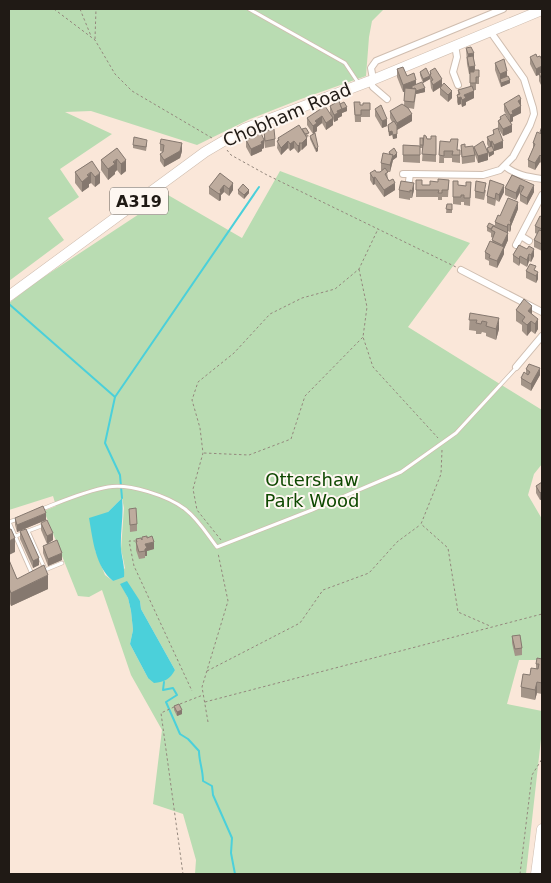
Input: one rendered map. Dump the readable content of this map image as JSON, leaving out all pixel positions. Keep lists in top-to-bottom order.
{
  "streets": {
    "main road": ["Chobham Road", "A319"]
  },
  "parks": ["Ottershaw Park Wood"]
}
